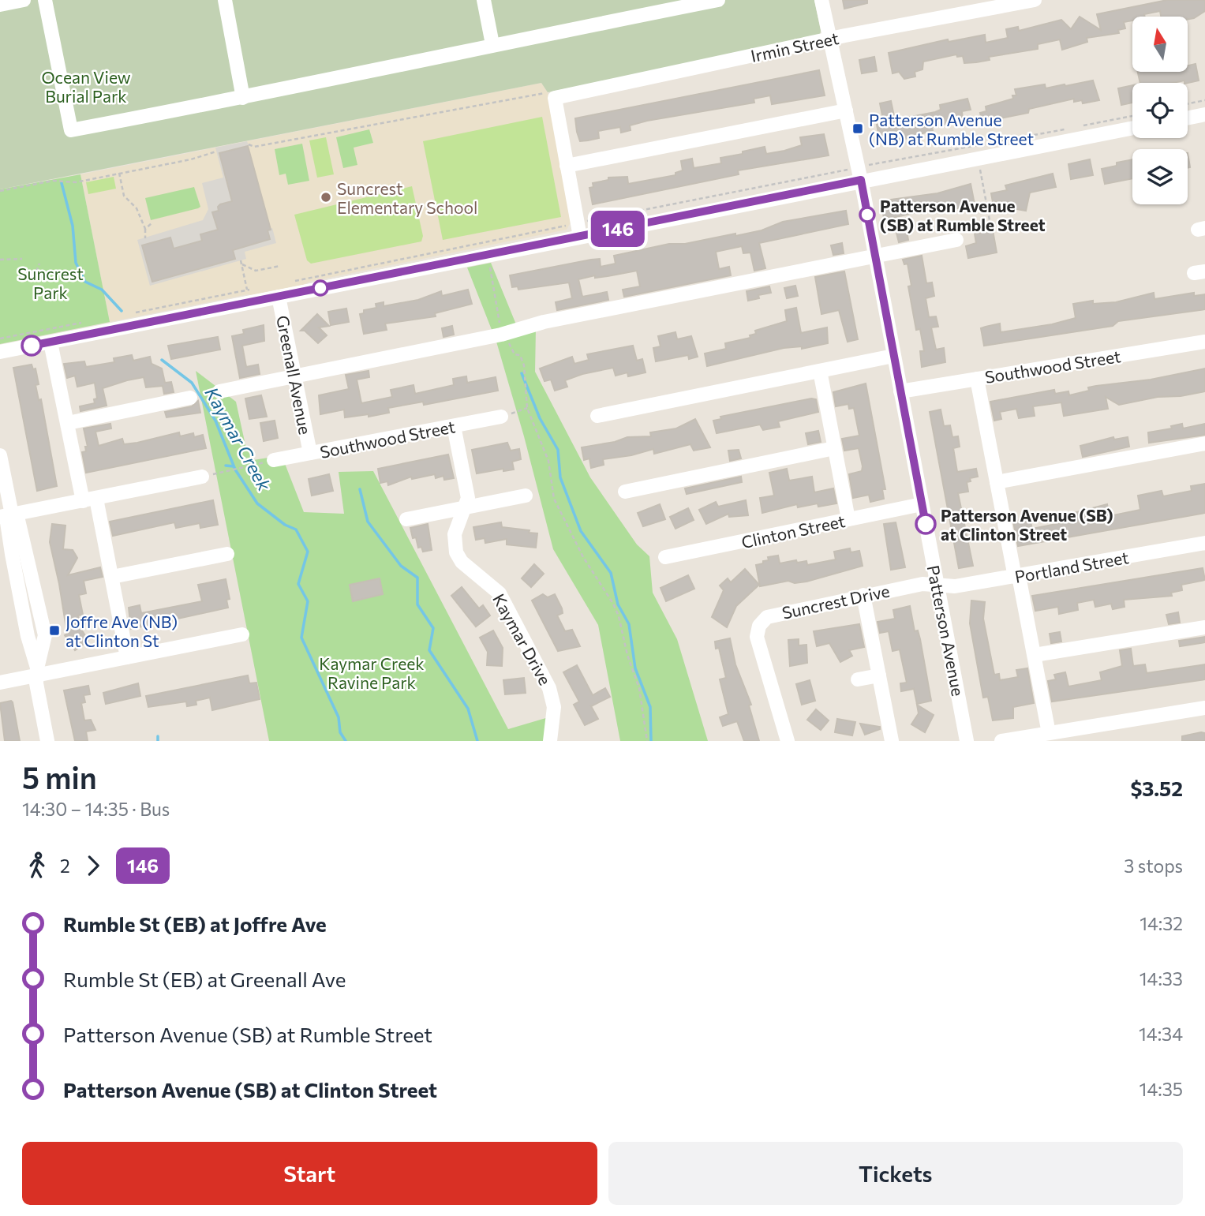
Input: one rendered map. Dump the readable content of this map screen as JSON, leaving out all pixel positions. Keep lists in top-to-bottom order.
{
  "streets": {
    "street": [
      "Irmin Street",
      "Southwood Street",
      "Greenall Avenue",
      "Clinton Street",
      "Portland Street",
      "Suncrest Drive",
      "Patterson Avenue",
      "Kaymar Drive"
    ]
  },
  "crossings": [
    ["Irmin Street", "Patterson Avenue"],
    ["Southwood Street", "Greenall Avenue"],
    ["Southwood Street", "Patterson Avenue"],
    ["Southwood Street", "Kaymar Drive"],
    ["Clinton Street", "Patterson Avenue"],
    ["Portland Street", "Suncrest Drive"],
    ["Portland Street", "Patterson Avenue"],
    ["Suncrest Drive", "Patterson Avenue"]
  ],
  "water": ["Kaymar Creek"],
  "parks": ["Ocean View Burial Park", "Suncrest Park", "Kaymar Creek Ravine Park"],
  "places": {
    "transit": ["Patterson Avenue (NB) at Rumble Street", "Joffre Ave (NB) at Clinton St"],
    "other": ["Suncrest Elementary School", "Patterson Avenue (SB) at Rumble Street", "Patterson Avenue (SB) at Clinton Street"]
  },
  "lines": ["bus line 146"],
  "north": "top",
  "page": {
    "on_map": "146",
    "heading": ["5 min", "14:30 – 14:35 · Bus", "$3.52"],
    "legs": ["2", "146", "3 stops"],
    "list": [
      {
        "name": "Rumble St (EB) at Joffre Ave",
        "value": "14:32"
      },
      {
        "name": "Rumble St (EB) at Greenall Ave",
        "value": "14:33"
      },
      {
        "name": "Patterson Avenue (SB) at Rumble Street",
        "value": "14:34"
      },
      {
        "name": "Patterson Avenue (SB) at Clinton Street",
        "value": "14:35"
      }
    ],
    "buttons": ["Start", "Tickets"]
  }
}
